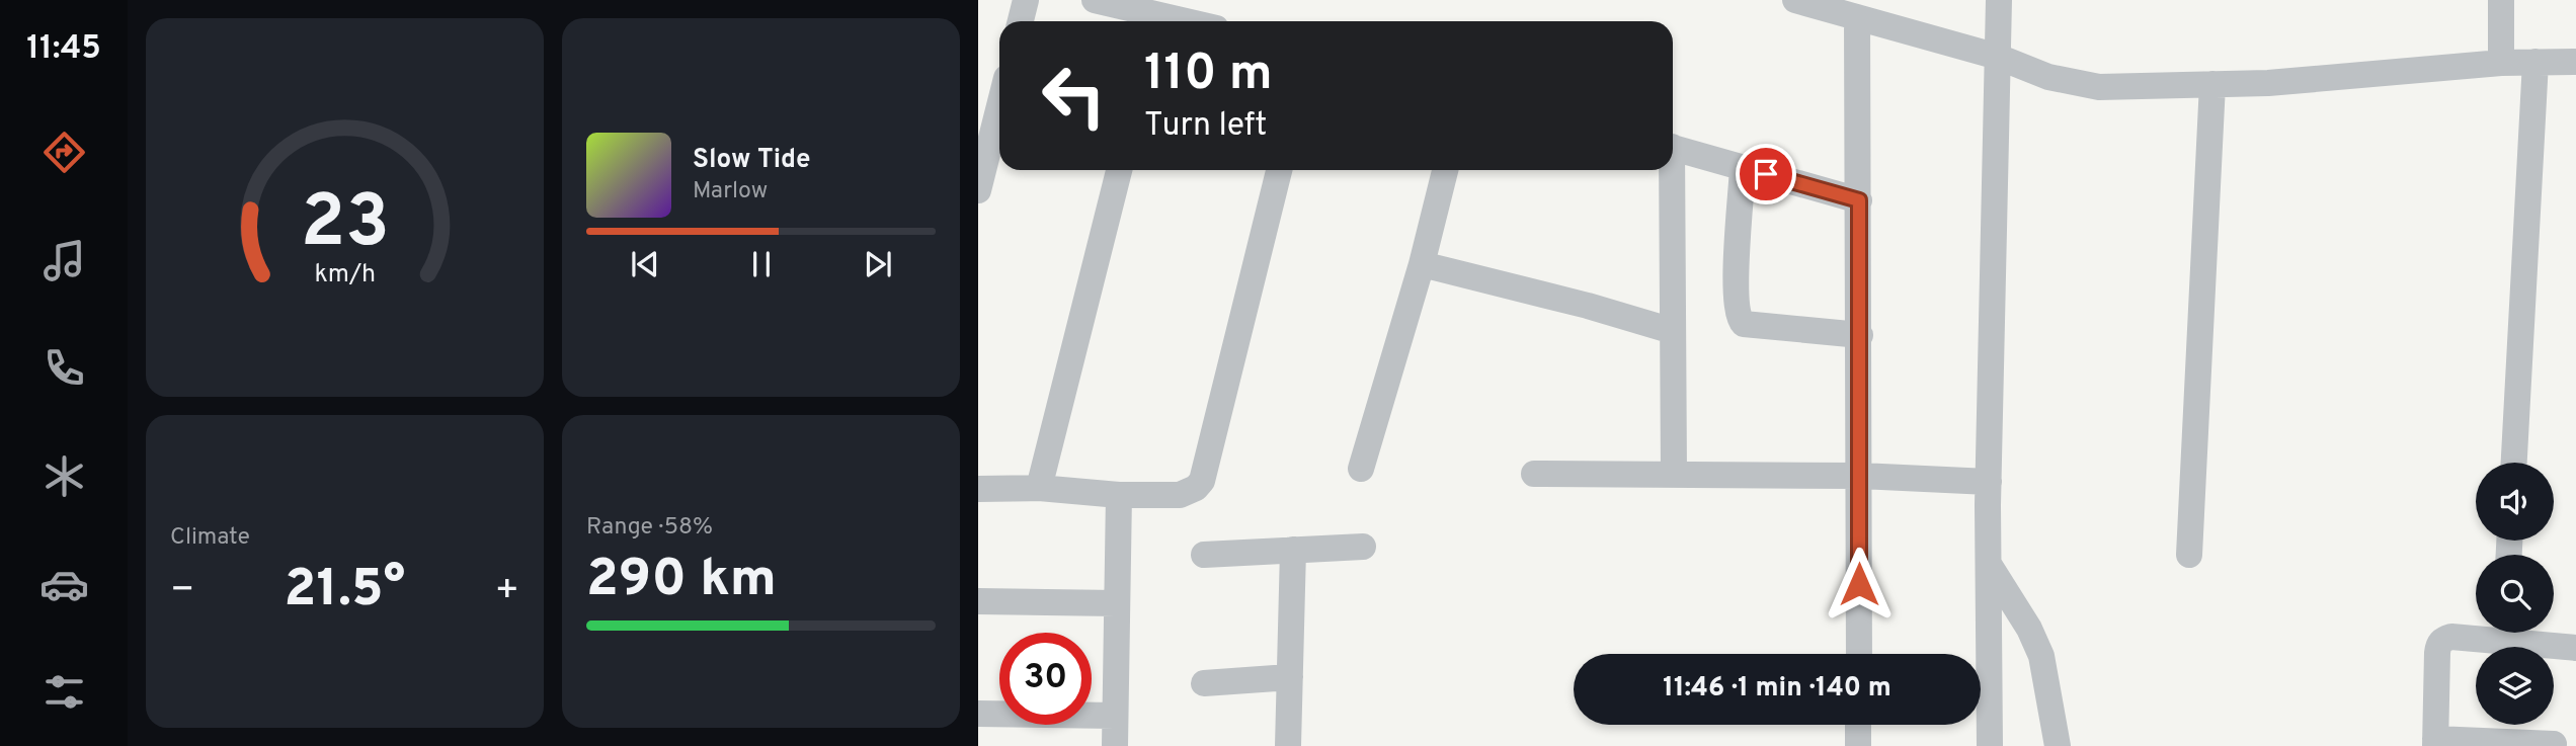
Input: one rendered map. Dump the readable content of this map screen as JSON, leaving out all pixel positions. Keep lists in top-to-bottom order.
{
  "page": {
    "tabs": "11:45",
    "turn": ["110 m", "Turn left"],
    "song": ["Slow Tide", "Marlow"],
    "tile": [
      "Climate",
      ["Range · 58%", "290 km"]
    ],
    "heat": ["−", "21.5°", "+"],
    "limit": "30",
    "trip": "11:46 · 1 min · 140 m",
    "gauge": ["23", "km/h"]
  }
}
